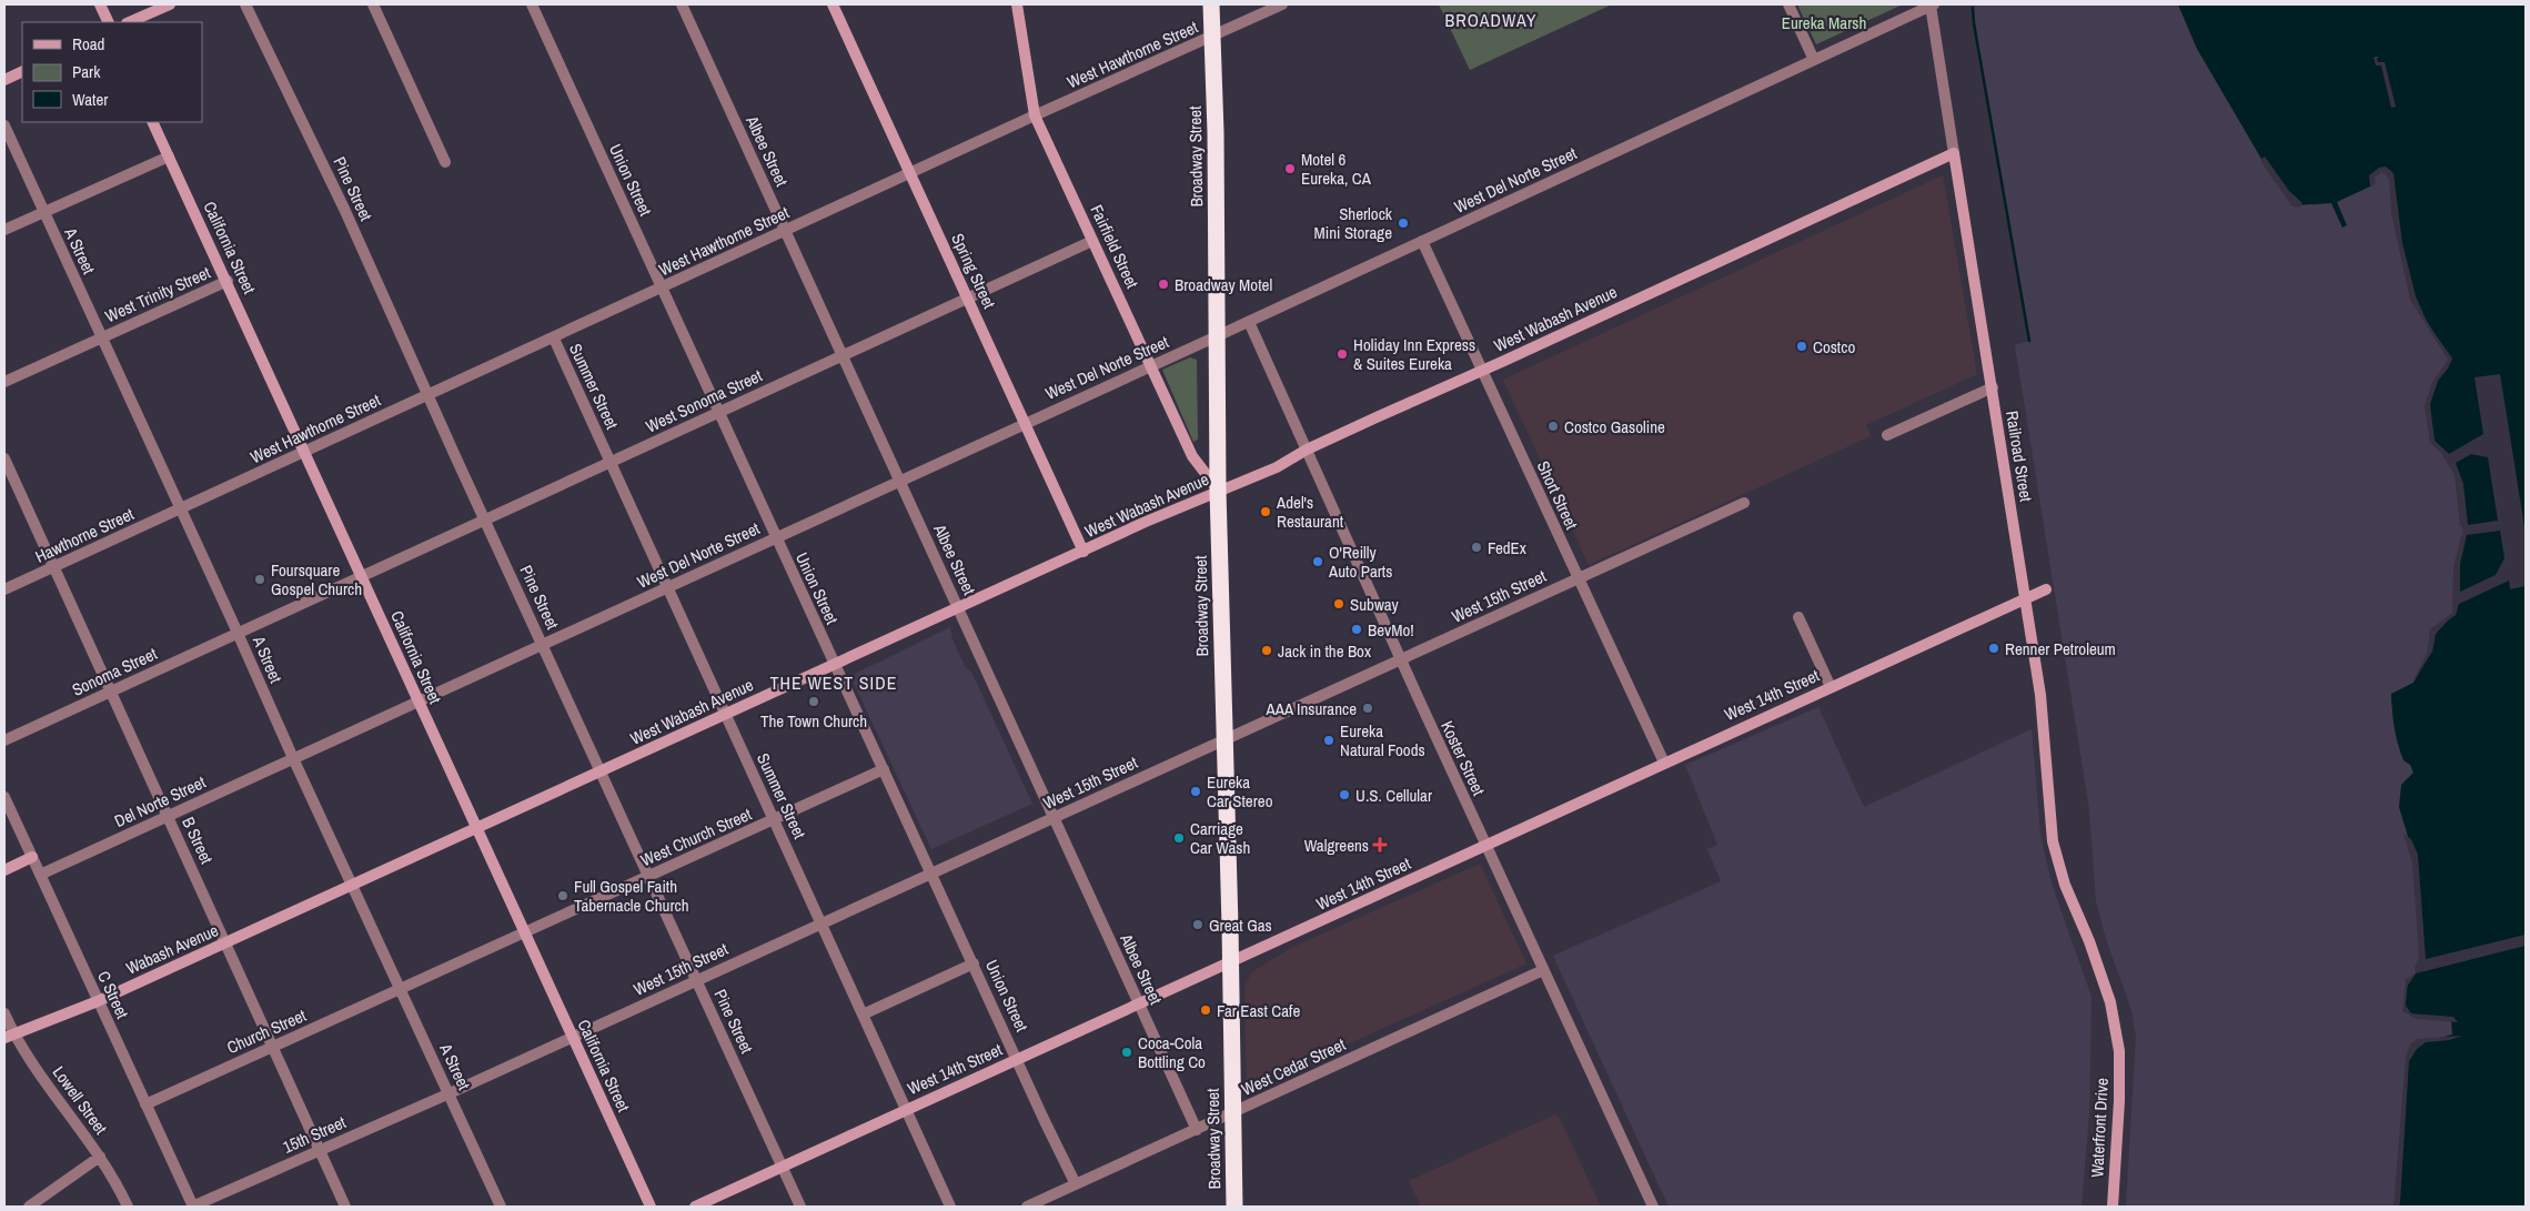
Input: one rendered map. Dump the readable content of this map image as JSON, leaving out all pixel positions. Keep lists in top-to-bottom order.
{
  "streets": {
    "highway": ["Broadway Street"],
    "street": [
      "West Hawthorne Street",
      "Albee Street",
      "Union Street",
      "West Del Norte Street",
      "Pine Street",
      "Fairfield Street",
      "California Street",
      "A Street",
      "Spring Street",
      "West Trinity Street",
      "West Wabash Avenue",
      "Summer Street",
      "West Sonoma Street",
      "Railroad Street",
      "Short Street",
      "Hawthorne Street",
      "West 15th Street",
      "Sonoma Street",
      "West 14th Street",
      "Koster Street",
      "Del Norte Street",
      "West Church Street",
      "B Street",
      "Wabash Avenue",
      "C Street",
      "Church Street",
      "West Cedar Street",
      "Lowell Street",
      "Waterfront Drive",
      "15th Street"
    ]
  },
  "crossings": [
    ["West Hawthorne Street", "Albee Street"],
    ["West Hawthorne Street", "Broadway Street"],
    ["West Hawthorne Street", "Union Street"],
    ["West Hawthorne Street", "Pine Street"],
    ["West Hawthorne Street", "Fairfield Street"],
    ["West Hawthorne Street", "California Street"],
    ["West Hawthorne Street", "A Street"],
    ["West Hawthorne Street", "Spring Street"],
    ["West Hawthorne Street", "Summer Street"],
    ["West Hawthorne Street", "Hawthorne Street"],
    ["Albee Street", "West Del Norte Street"],
    ["Albee Street", "West Wabash Avenue"],
    ["Albee Street", "West Sonoma Street"],
    ["Albee Street", "West 15th Street"],
    ["Albee Street", "West 14th Street"],
    ["Albee Street", "West Cedar Street"],
    ["Broadway Street", "West Del Norte Street"],
    ["Broadway Street", "Fairfield Street"],
    ["Broadway Street", "West Wabash Avenue"],
    ["Broadway Street", "West 15th Street"],
    ["Broadway Street", "West 14th Street"],
    ["Broadway Street", "West Cedar Street"],
    ["Union Street", "West Del Norte Street"],
    ["Union Street", "West Wabash Avenue"],
    ["Union Street", "West Sonoma Street"],
    ["Union Street", "West 15th Street"],
    ["Union Street", "West 14th Street"],
    ["Union Street", "West Church Street"],
    ["Union Street", "West Cedar Street"],
    ["West Del Norte Street", "Pine Street"],
    ["West Del Norte Street", "Fairfield Street"],
    ["West Del Norte Street", "California Street"],
    ["West Del Norte Street", "A Street"],
    ["West Del Norte Street", "Spring Street"],
    ["West Del Norte Street", "Summer Street"],
    ["West Del Norte Street", "Railroad Street"],
    ["West Del Norte Street", "Short Street"],
    ["West Del Norte Street", "Koster Street"],
    ["West Del Norte Street", "Del Norte Street"],
    ["Pine Street", "West Wabash Avenue"],
    ["Pine Street", "West Sonoma Street"],
    ["Pine Street", "West 15th Street"],
    ["Pine Street", "West 14th Street"],
    ["Pine Street", "West Church Street"],
    ["Fairfield Street", "West Wabash Avenue"],
    ["Fairfield Street", "West Sonoma Street"],
    ["California Street", "West Trinity Street"],
    ["California Street", "West Wabash Avenue"],
    ["California Street", "West Sonoma Street"],
    ["California Street", "West 15th Street"],
    ["California Street", "West Church Street"],
    ["A Street", "West Trinity Street"],
    ["A Street", "West Wabash Avenue"],
    ["A Street", "West Sonoma Street"],
    ["A Street", "Hawthorne Street"],
    ["A Street", "West 15th Street"],
    ["A Street", "Sonoma Street"],
    ["A Street", "Del Norte Street"],
    ["A Street", "West Church Street"],
    ["A Street", "Wabash Avenue"],
    ["A Street", "Church Street"],
    ["A Street", "15th Street"],
    ["Spring Street", "West Wabash Avenue"],
    ["Spring Street", "West Sonoma Street"],
    ["West Wabash Avenue", "Summer Street"],
    ["West Wabash Avenue", "Railroad Street"],
    ["West Wabash Avenue", "Short Street"],
    ["West Wabash Avenue", "Koster Street"],
    ["West Wabash Avenue", "Wabash Avenue"],
    ["Summer Street", "West Sonoma Street"],
    ["Summer Street", "West 15th Street"],
    ["Summer Street", "West 14th Street"],
    ["Summer Street", "West Church Street"],
    ["West Sonoma Street", "Sonoma Street"],
    ["Railroad Street", "West 14th Street"],
    ["Railroad Street", "Waterfront Drive"],
    ["Short Street", "West 15th Street"],
    ["Short Street", "West 14th Street"],
    ["Hawthorne Street", "B Street"],
    ["West 15th Street", "Koster Street"],
    ["West 15th Street", "15th Street"],
    ["Sonoma Street", "B Street"],
    ["West 14th Street", "Koster Street"],
    ["Koster Street", "West Cedar Street"],
    ["Del Norte Street", "B Street"],
    ["Del Norte Street", "C Street"],
    ["West Church Street", "Church Street"],
    ["B Street", "Wabash Avenue"],
    ["B Street", "Church Street"],
    ["B Street", "15th Street"],
    ["Wabash Avenue", "C Street"],
    ["Wabash Avenue", "Lowell Street"],
    ["C Street", "Church Street"],
    ["C Street", "15th Street"]
  ],
  "districts": ["BROADWAY", "THE WEST SIDE"],
  "parks": ["Eureka Marsh"],
  "places": {
    "other": [
      "Motel 6 Eureka, CA",
      "Sherlock Mini Storage",
      "Broadway Motel",
      "Costco",
      "Holiday Inn Express & Suites Eureka",
      "Costco Gasoline",
      "Adel's Restaurant",
      "FedEx",
      "O'Reilly Auto Parts",
      "Foursquare Gospel Church",
      "Subway",
      "BevMo!",
      "Renner Petroleum",
      "Jack in the Box",
      "The Town Church",
      "AAA Insurance",
      "Eureka Natural Foods",
      "Eureka Car Stereo",
      "U.S. Cellular",
      "Carriage Car Wash",
      "Full Gospel Faith Tabernacle Church",
      "Great Gas",
      "Far East Cafe",
      "Coca-Cola Bottling Co"
    ],
    "health": ["Walgreens"]
  },
  "legend": ["Road", "Park", "Water"]
}
